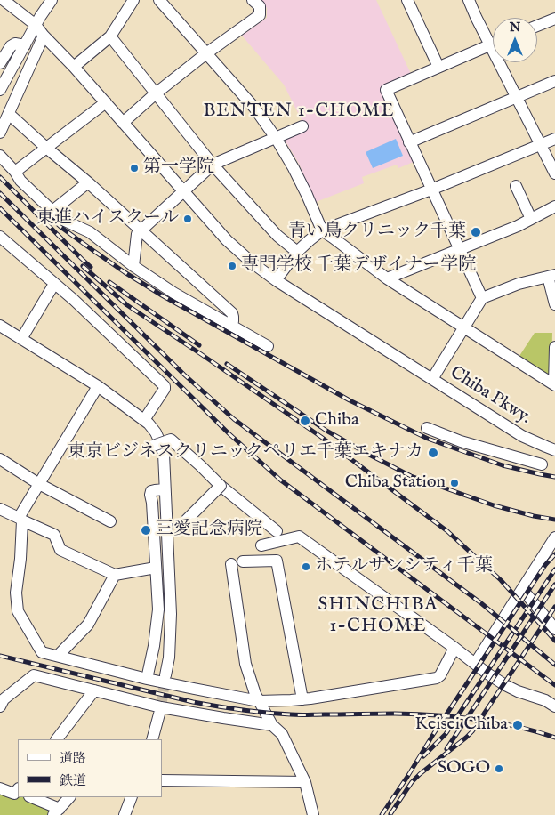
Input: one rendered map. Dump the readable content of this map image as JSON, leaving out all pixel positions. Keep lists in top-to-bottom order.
{
  "streets": {
    "street": ["Chiba Pkwy."]
  },
  "districts": ["BENTEN 1-CHOME", "SHINCHIBA 1-CHOME"],
  "places": [
    "第一学院",
    "東進ハイスクール",
    "青い鳥クリニック千葉",
    "専門学校 千葉デザイナー学院",
    "Chiba",
    "東京ビジネスクリニックペリエ千葉エキナカ",
    "Chiba Station",
    "三愛記念病院",
    "ホテルサンシティ千葉",
    "Keisei Chiba",
    "SOGO"
  ],
  "legend": ["道路", "鉄道"],
  "north": "top"
}
